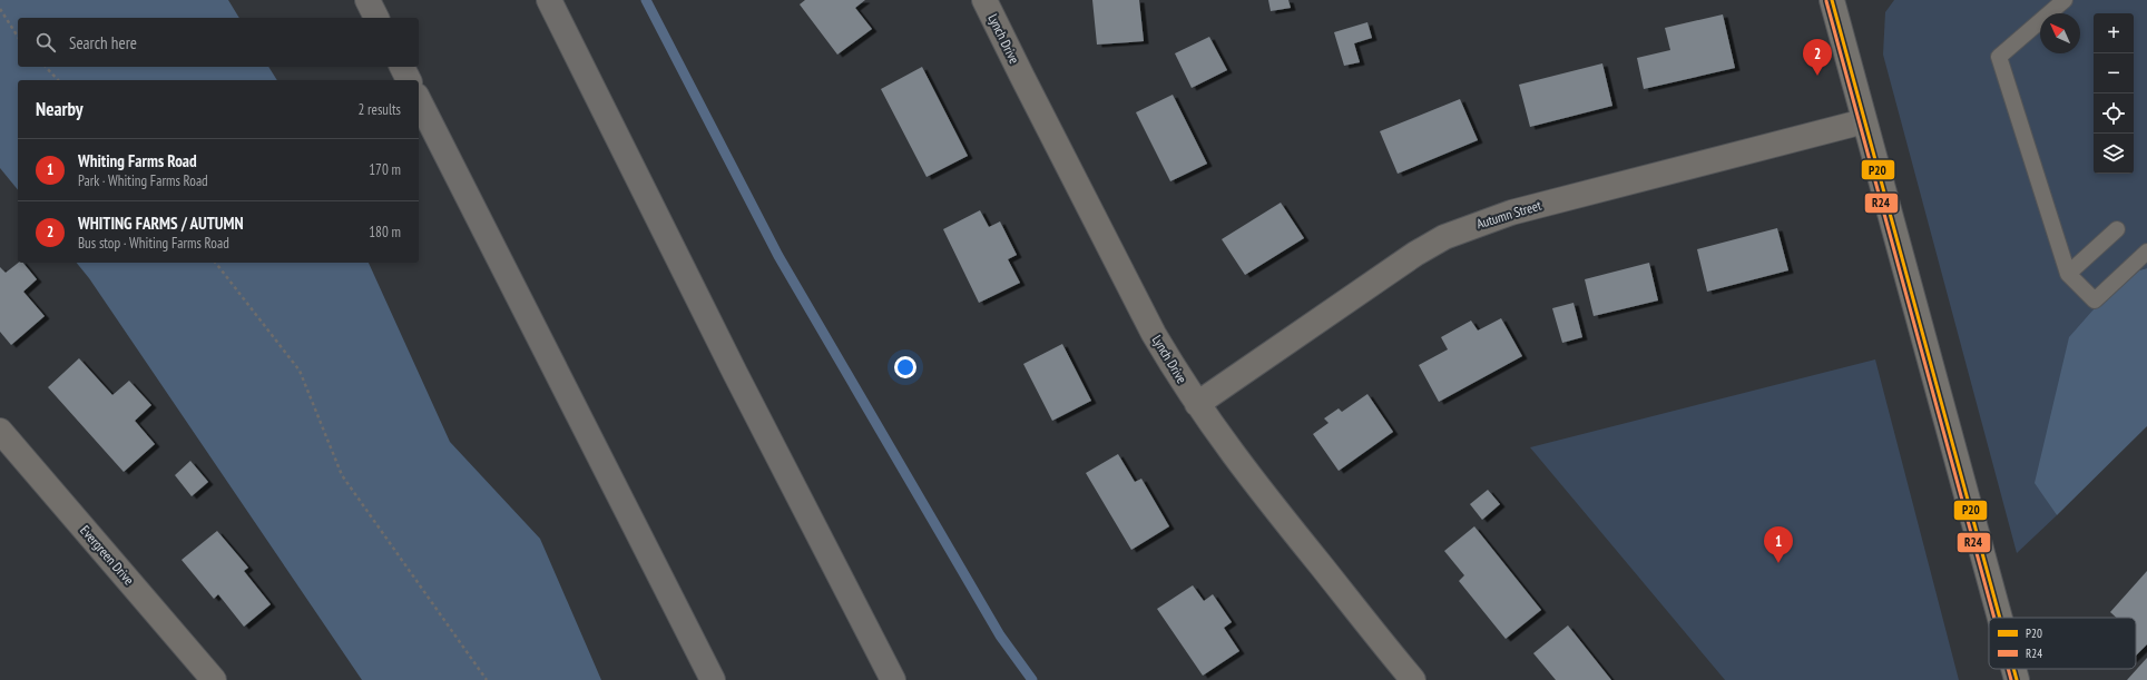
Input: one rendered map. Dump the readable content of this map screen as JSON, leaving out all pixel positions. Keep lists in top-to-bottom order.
{
  "streets": {
    "street": ["Lynch Drive", "Autumn Street", "Evergreen Drive"]
  },
  "crossings": [
    ["Lynch Drive", "Autumn Street"]
  ],
  "lines": ["transit line P20", "transit line R24"],
  "legend": ["P20", "R24"],
  "north": "top left",
  "page": {
    "map_buttons": ["+", "−"],
    "search": "Search here",
    "pins": ["2", "1"],
    "heading": ["Nearby", "2 results"],
    "list": [
      {
        "mark": "1",
        "name": "Whiting Farms Road",
        "note": "Park · Whiting Farms Road",
        "value": "170 m"
      },
      {
        "mark": "2",
        "name": "WHITING FARMS / AUTUMN",
        "note": "Bus stop · Whiting Farms Road",
        "value": "180 m"
      }
    ]
  }
}
